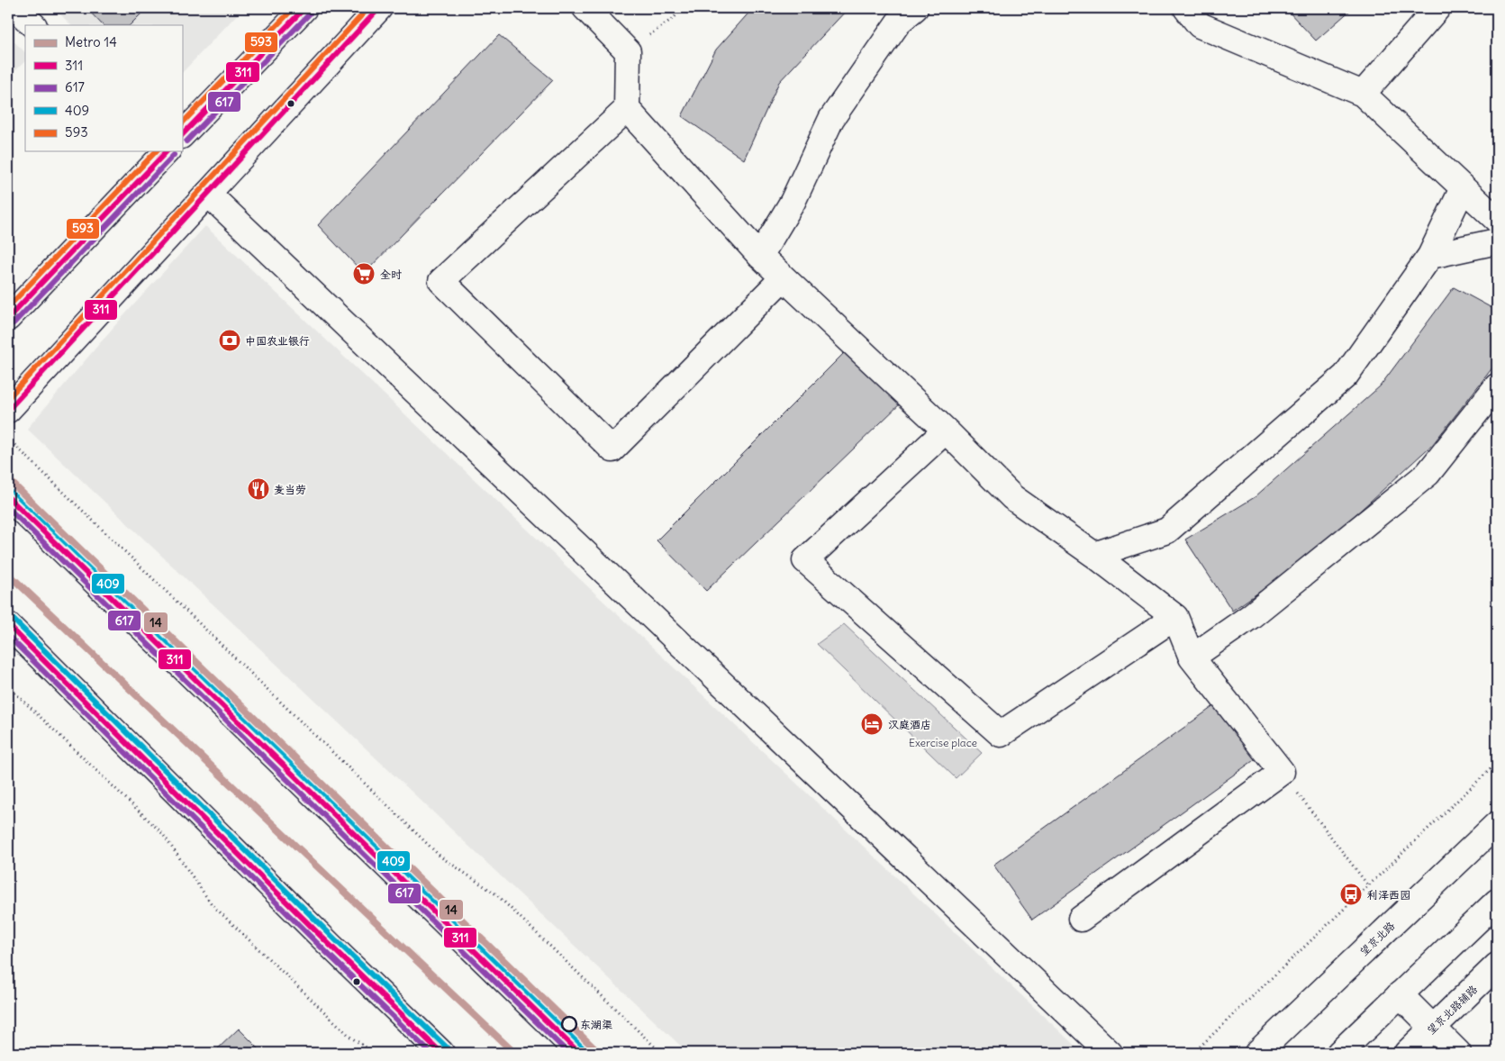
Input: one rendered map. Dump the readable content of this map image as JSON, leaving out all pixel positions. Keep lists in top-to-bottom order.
{
  "streets": {
    "street": ["望京北路", "望京北路辅路"]
  },
  "parks": ["Exercise place"],
  "places": {
    "supermarket": ["全时"],
    "bank": ["中国农业银行"],
    "restaurant": ["麦当劳"],
    "hotel": ["汉庭酒店"],
    "bus stop": ["利泽西园"],
    "other": ["东湖渠"]
  },
  "lines": [
    "transit line 311",
    "transit line 593",
    "transit line 617",
    "metro line 14",
    "transit line 409"
  ],
  "legend": [
    "Metro 14",
    "311",
    "617",
    "409",
    "593"
  ]
}
